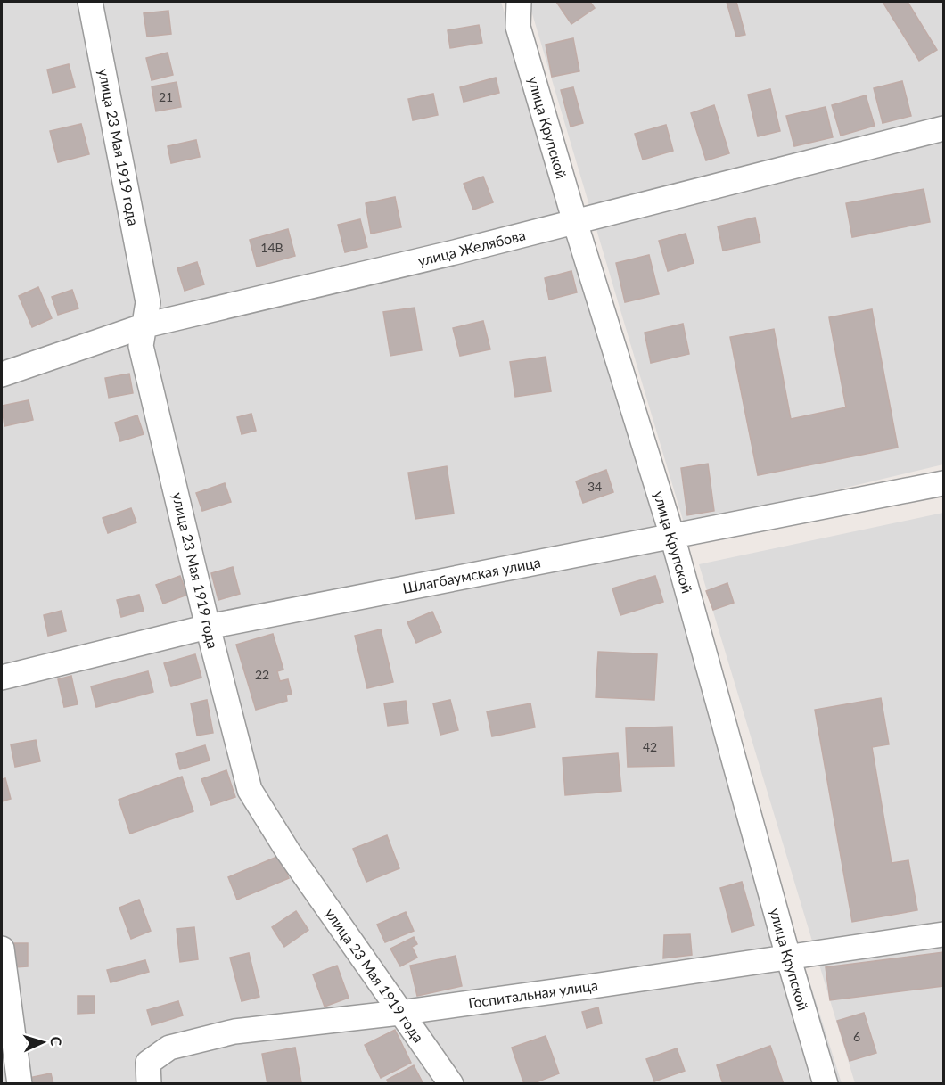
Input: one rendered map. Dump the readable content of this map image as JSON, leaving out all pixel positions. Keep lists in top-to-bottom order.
{
  "streets": {
    "street": [
      "улица Крупской",
      "улица 23 Мая 1919 года",
      "улица Желябова",
      "Шлагбаумская улица",
      "Госпитальная улица"
    ]
  },
  "crossings": [
    ["улица Крупской", "улица Желябова"],
    ["улица Крупской", "Шлагбаумская улица"],
    ["улица Крупской", "Госпитальная улица"],
    ["улица 23 Мая 1919 года", "улица Желябова"],
    ["улица 23 Мая 1919 года", "Шлагбаумская улица"],
    ["улица 23 Мая 1919 года", "Госпитальная улица"]
  ],
  "house_numbers": [
    "21",
    "14В",
    "34",
    "22",
    "42",
    "6"
  ],
  "north": "right"
}
